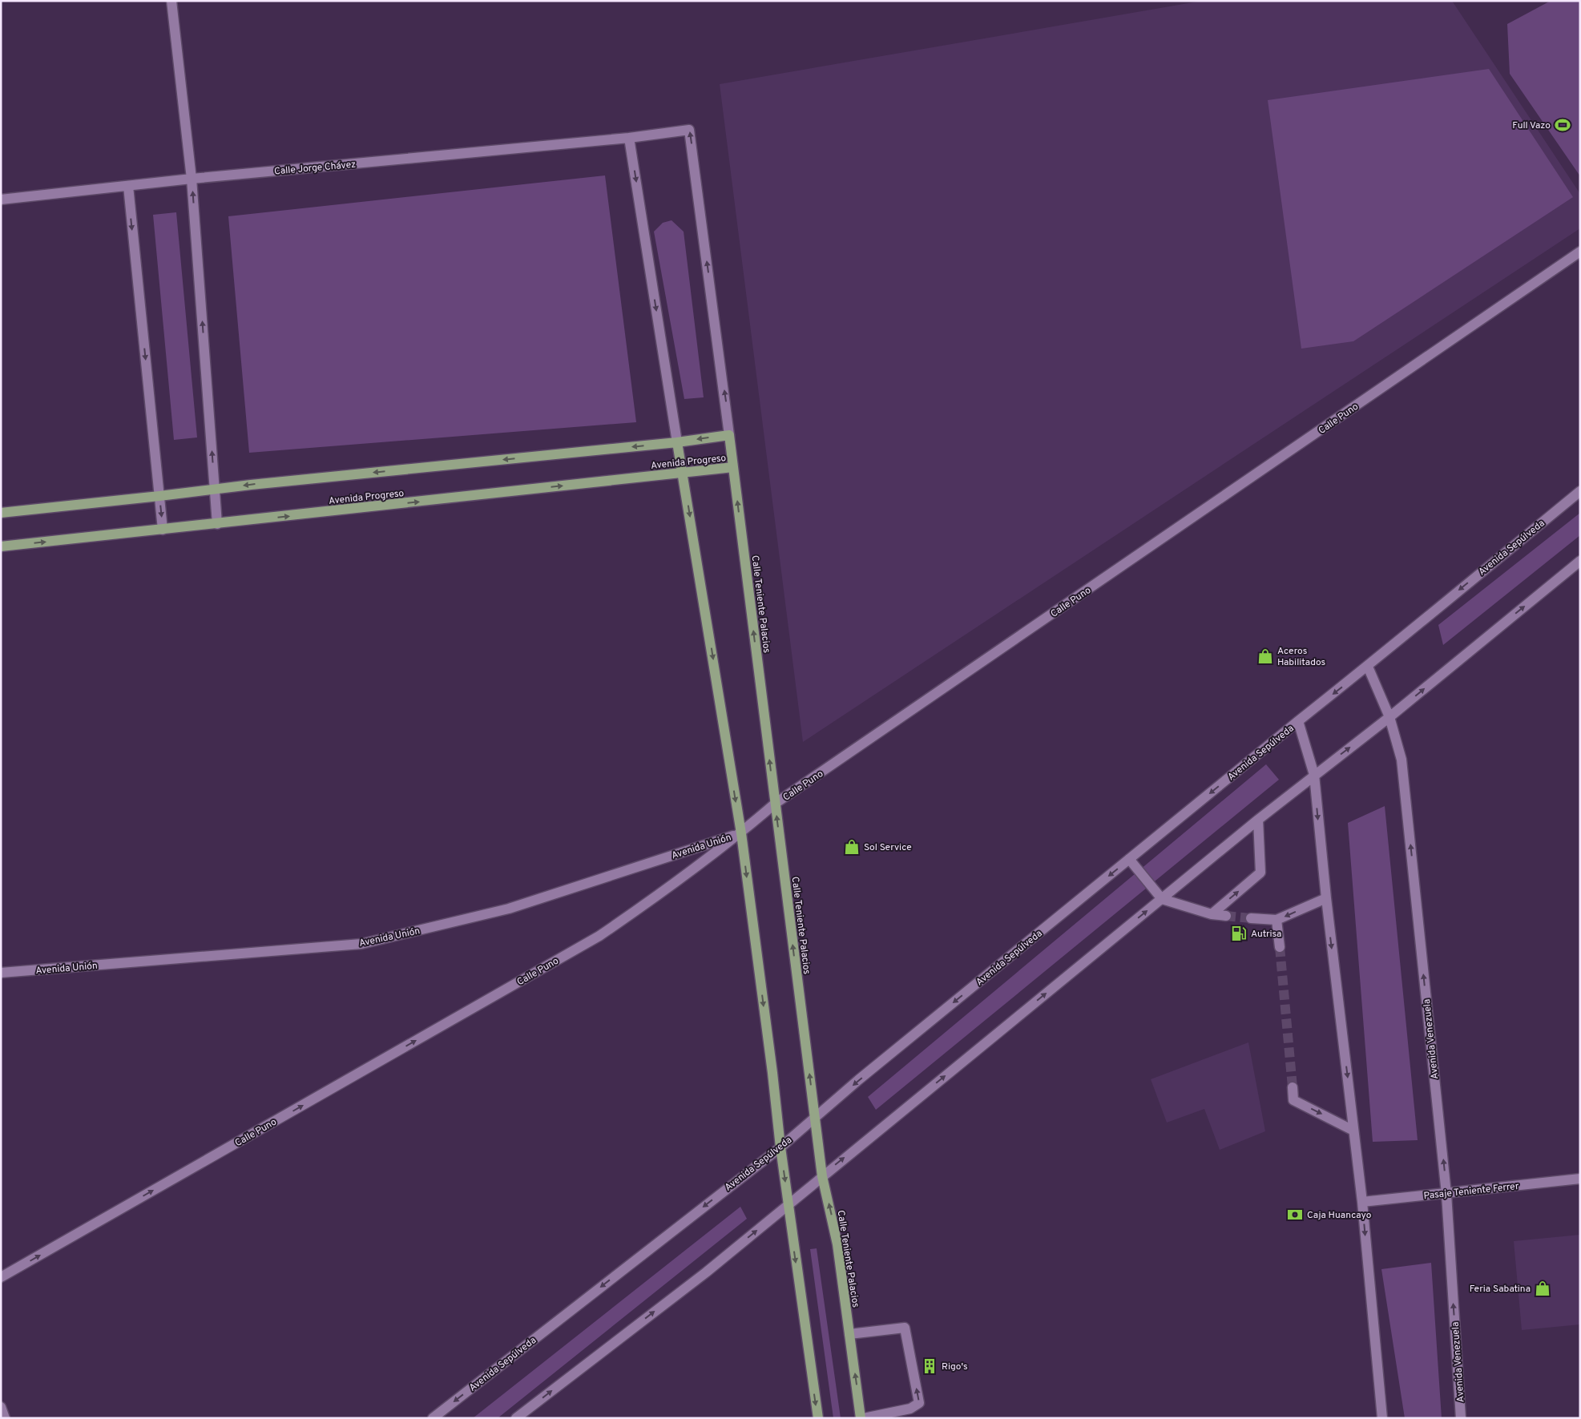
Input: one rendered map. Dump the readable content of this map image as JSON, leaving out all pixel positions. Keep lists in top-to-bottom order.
{
  "streets": {
    "main road": ["Avenida Progreso", "Calle Teniente Palacios"],
    "street": [
      "Calle Jorge Chávez",
      "Calle Puno",
      "Avenida Sepúlveda",
      "Avenida Unión",
      "Avenida Venezuela",
      "Pasaje Teniente Ferrer"
    ]
  },
  "crossings": [
    ["Calle Jorge Chávez", "Avenida Progreso"],
    ["Calle Jorge Chávez", "Calle Teniente Palacios"],
    ["Calle Puno", "Calle Teniente Palacios"],
    ["Calle Puno", "Avenida Unión"],
    ["Avenida Progreso", "Calle Teniente Palacios"],
    ["Avenida Sepúlveda", "Calle Teniente Palacios"],
    ["Avenida Sepúlveda", "Avenida Venezuela"],
    ["Avenida Venezuela", "Pasaje Teniente Ferrer"]
  ],
  "one_way": ["Calle Puno"],
  "places": {
    "sports": ["Full Vazo"],
    "shop": ["Aceros Habilitados", "Sol Service", "Feria Sabatina"],
    "fuel station": ["Autrisa"],
    "bank": ["Caja Huancayo"],
    "building": ["Rigo's"]
  }
}
